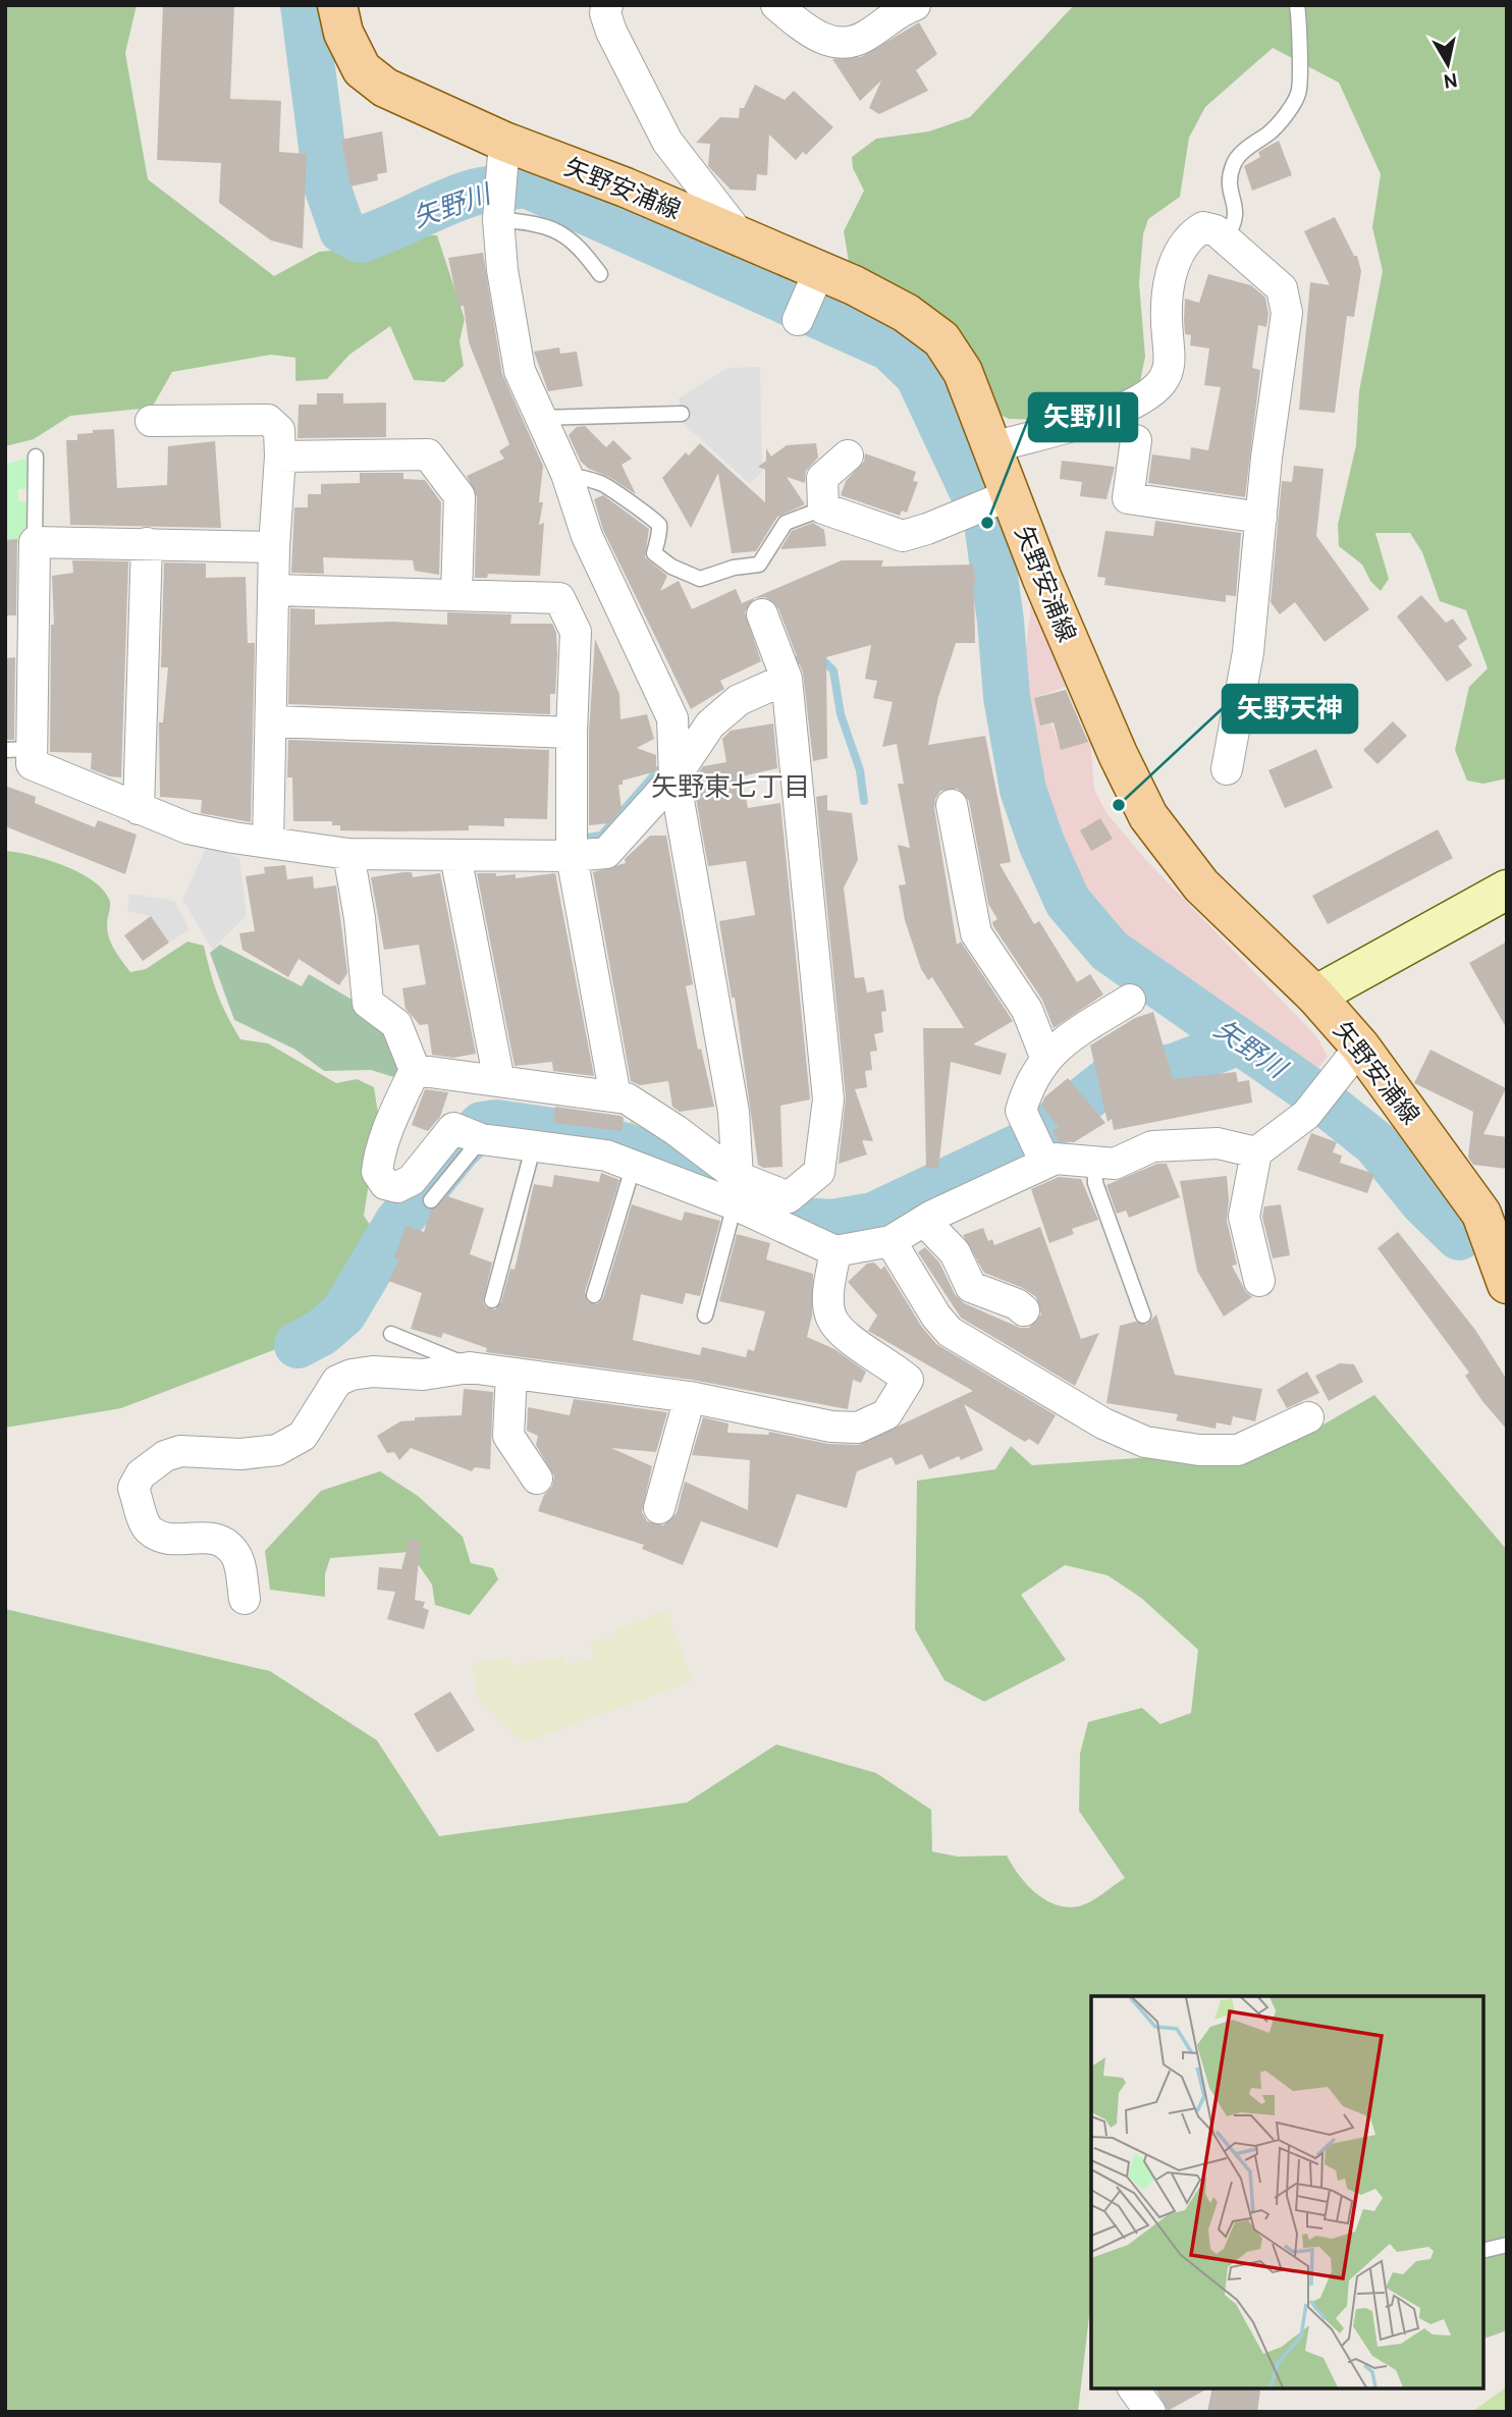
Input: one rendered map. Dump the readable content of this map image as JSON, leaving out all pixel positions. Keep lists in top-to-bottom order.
{
  "streets": {
    "main road": ["矢野安浦線"]
  },
  "districts": ["矢野東七丁目"],
  "water": ["矢野川"],
  "places": ["矢野川", "矢野天神"],
  "north": "bottom"
}
